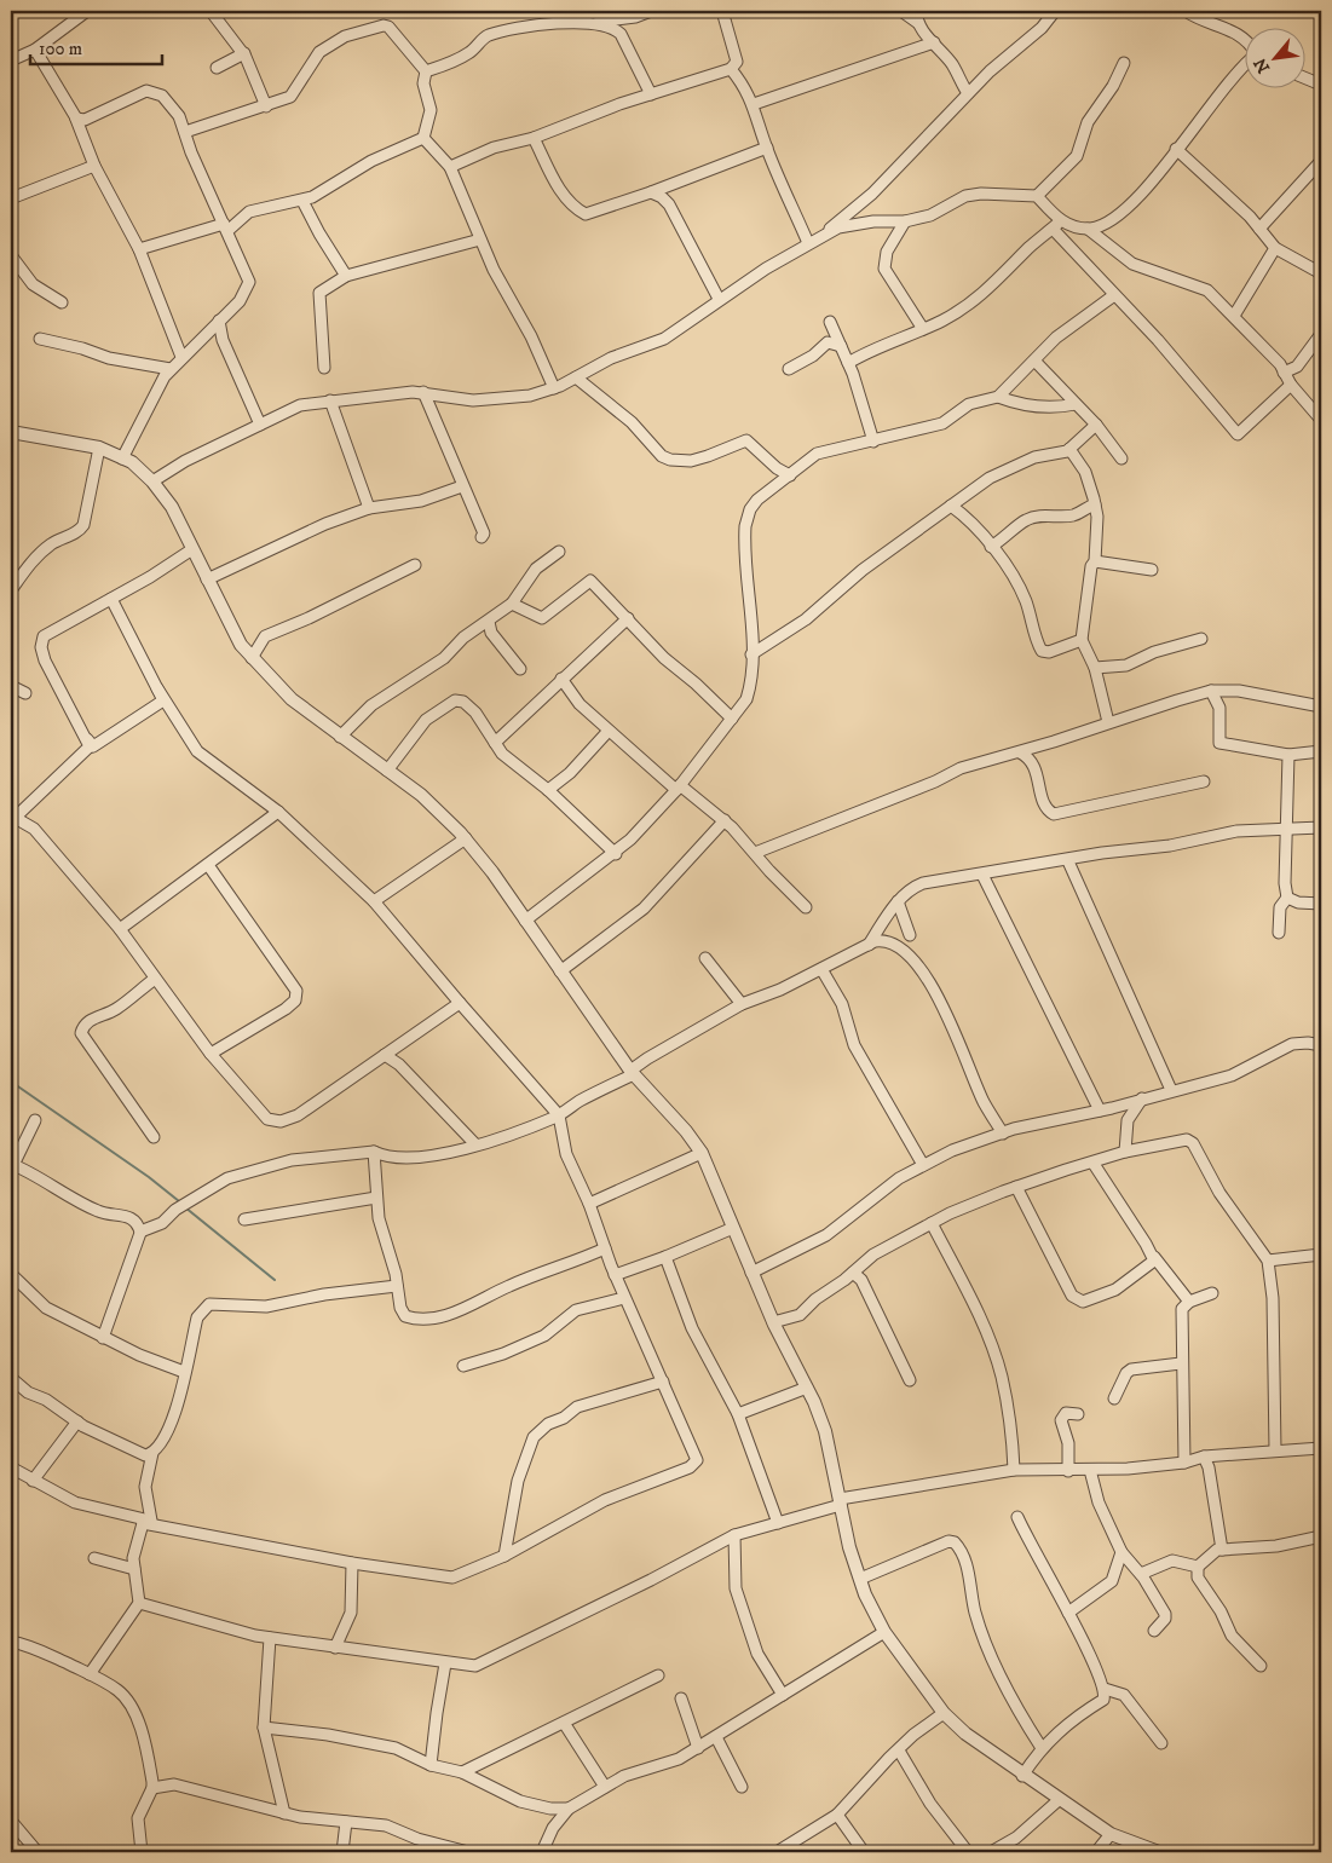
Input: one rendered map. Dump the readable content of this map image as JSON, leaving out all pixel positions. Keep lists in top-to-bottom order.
{
  "scale_bar": "100 m",
  "north": "bottom left"
}
